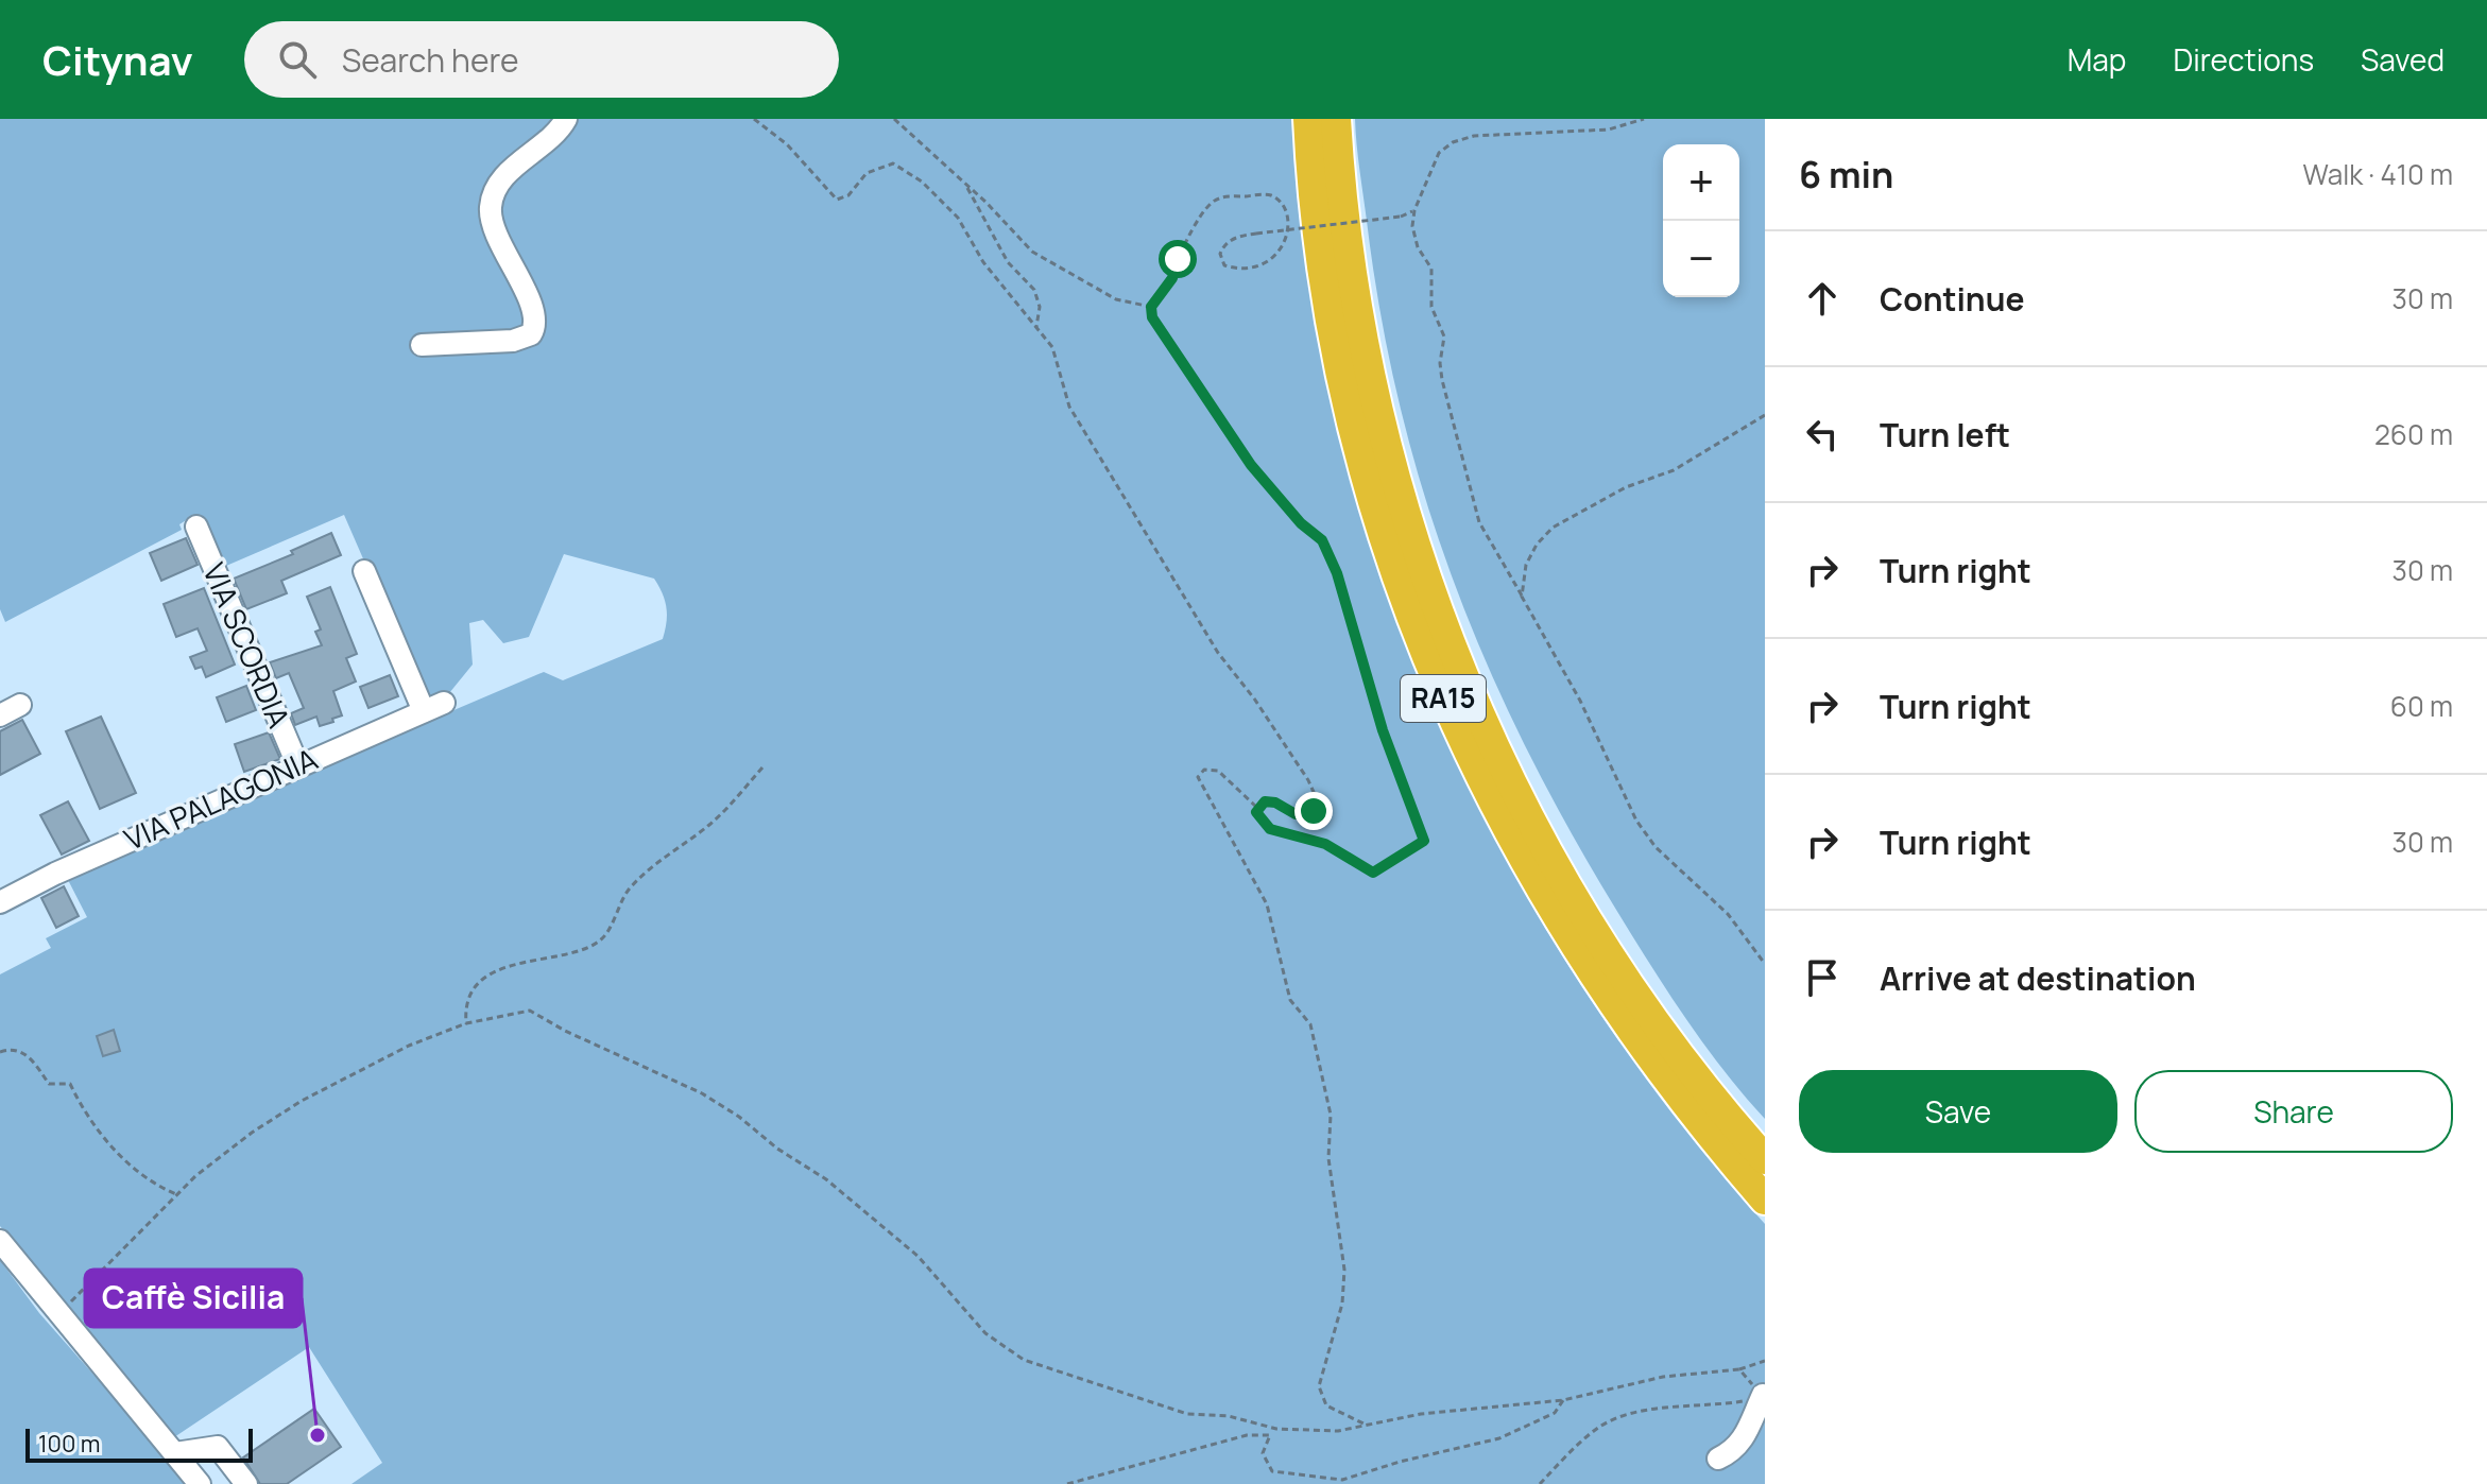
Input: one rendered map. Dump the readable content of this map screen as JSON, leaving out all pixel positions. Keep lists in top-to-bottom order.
{
  "streets": {
    "highway": ["RA15"],
    "street": ["VIA SCORDIA", "VIA PALAGONIA"]
  },
  "crossings": [
    ["VIA SCORDIA", "VIA PALAGONIA"]
  ],
  "places": ["Caffè Sicilia"],
  "scale_bar": "100 m",
  "page": {
    "header": "Citynav",
    "search": "Search here",
    "nav": ["Map", "Directions", "Saved"],
    "heading": ["6 min", "Walk · 410 m"],
    "map_buttons": ["+", "−"],
    "list": [
      ["Continue", "30 m"],
      ["Turn left", "260 m"],
      ["Turn right", "30 m"],
      ["Turn right", "60 m"],
      ["Turn right", "30 m"],
      "Arrive at destination"
    ],
    "buttons": ["Save", "Share"],
    "scale": "100 m"
  }
}
